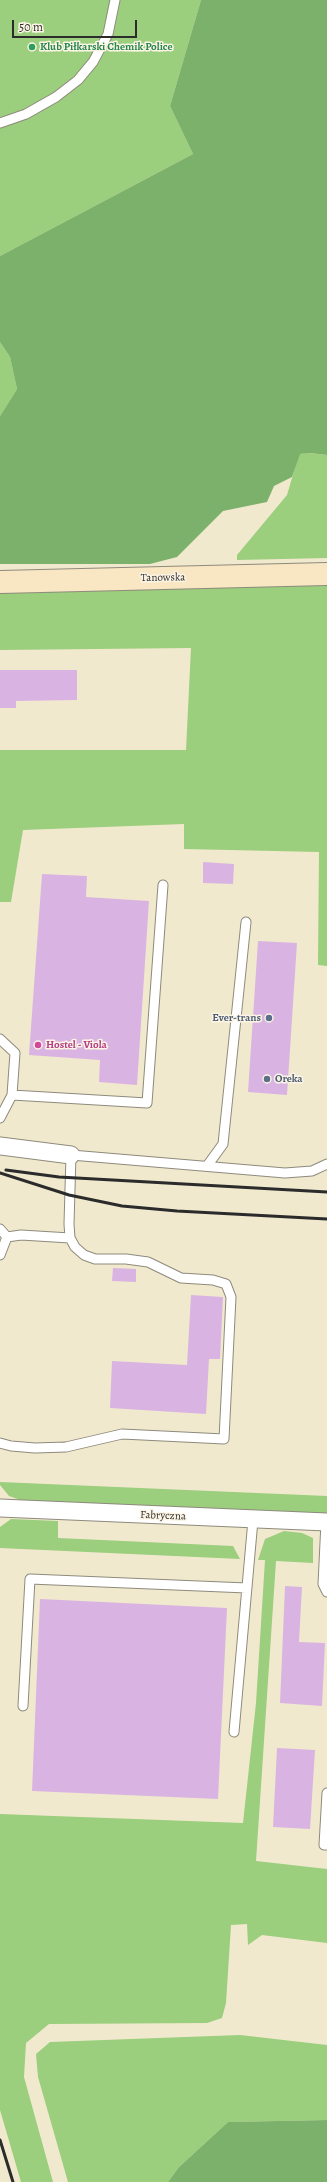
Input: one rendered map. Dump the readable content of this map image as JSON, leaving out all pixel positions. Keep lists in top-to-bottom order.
{
  "streets": {
    "main road": ["Tanowska"],
    "street": ["Fabryczna"]
  },
  "places": [
    "Klub Piłkarski Chemik Police",
    "Ever-trans",
    "Hostel - Viola",
    "Oreka"
  ],
  "scale_bar": "50 m"
}
